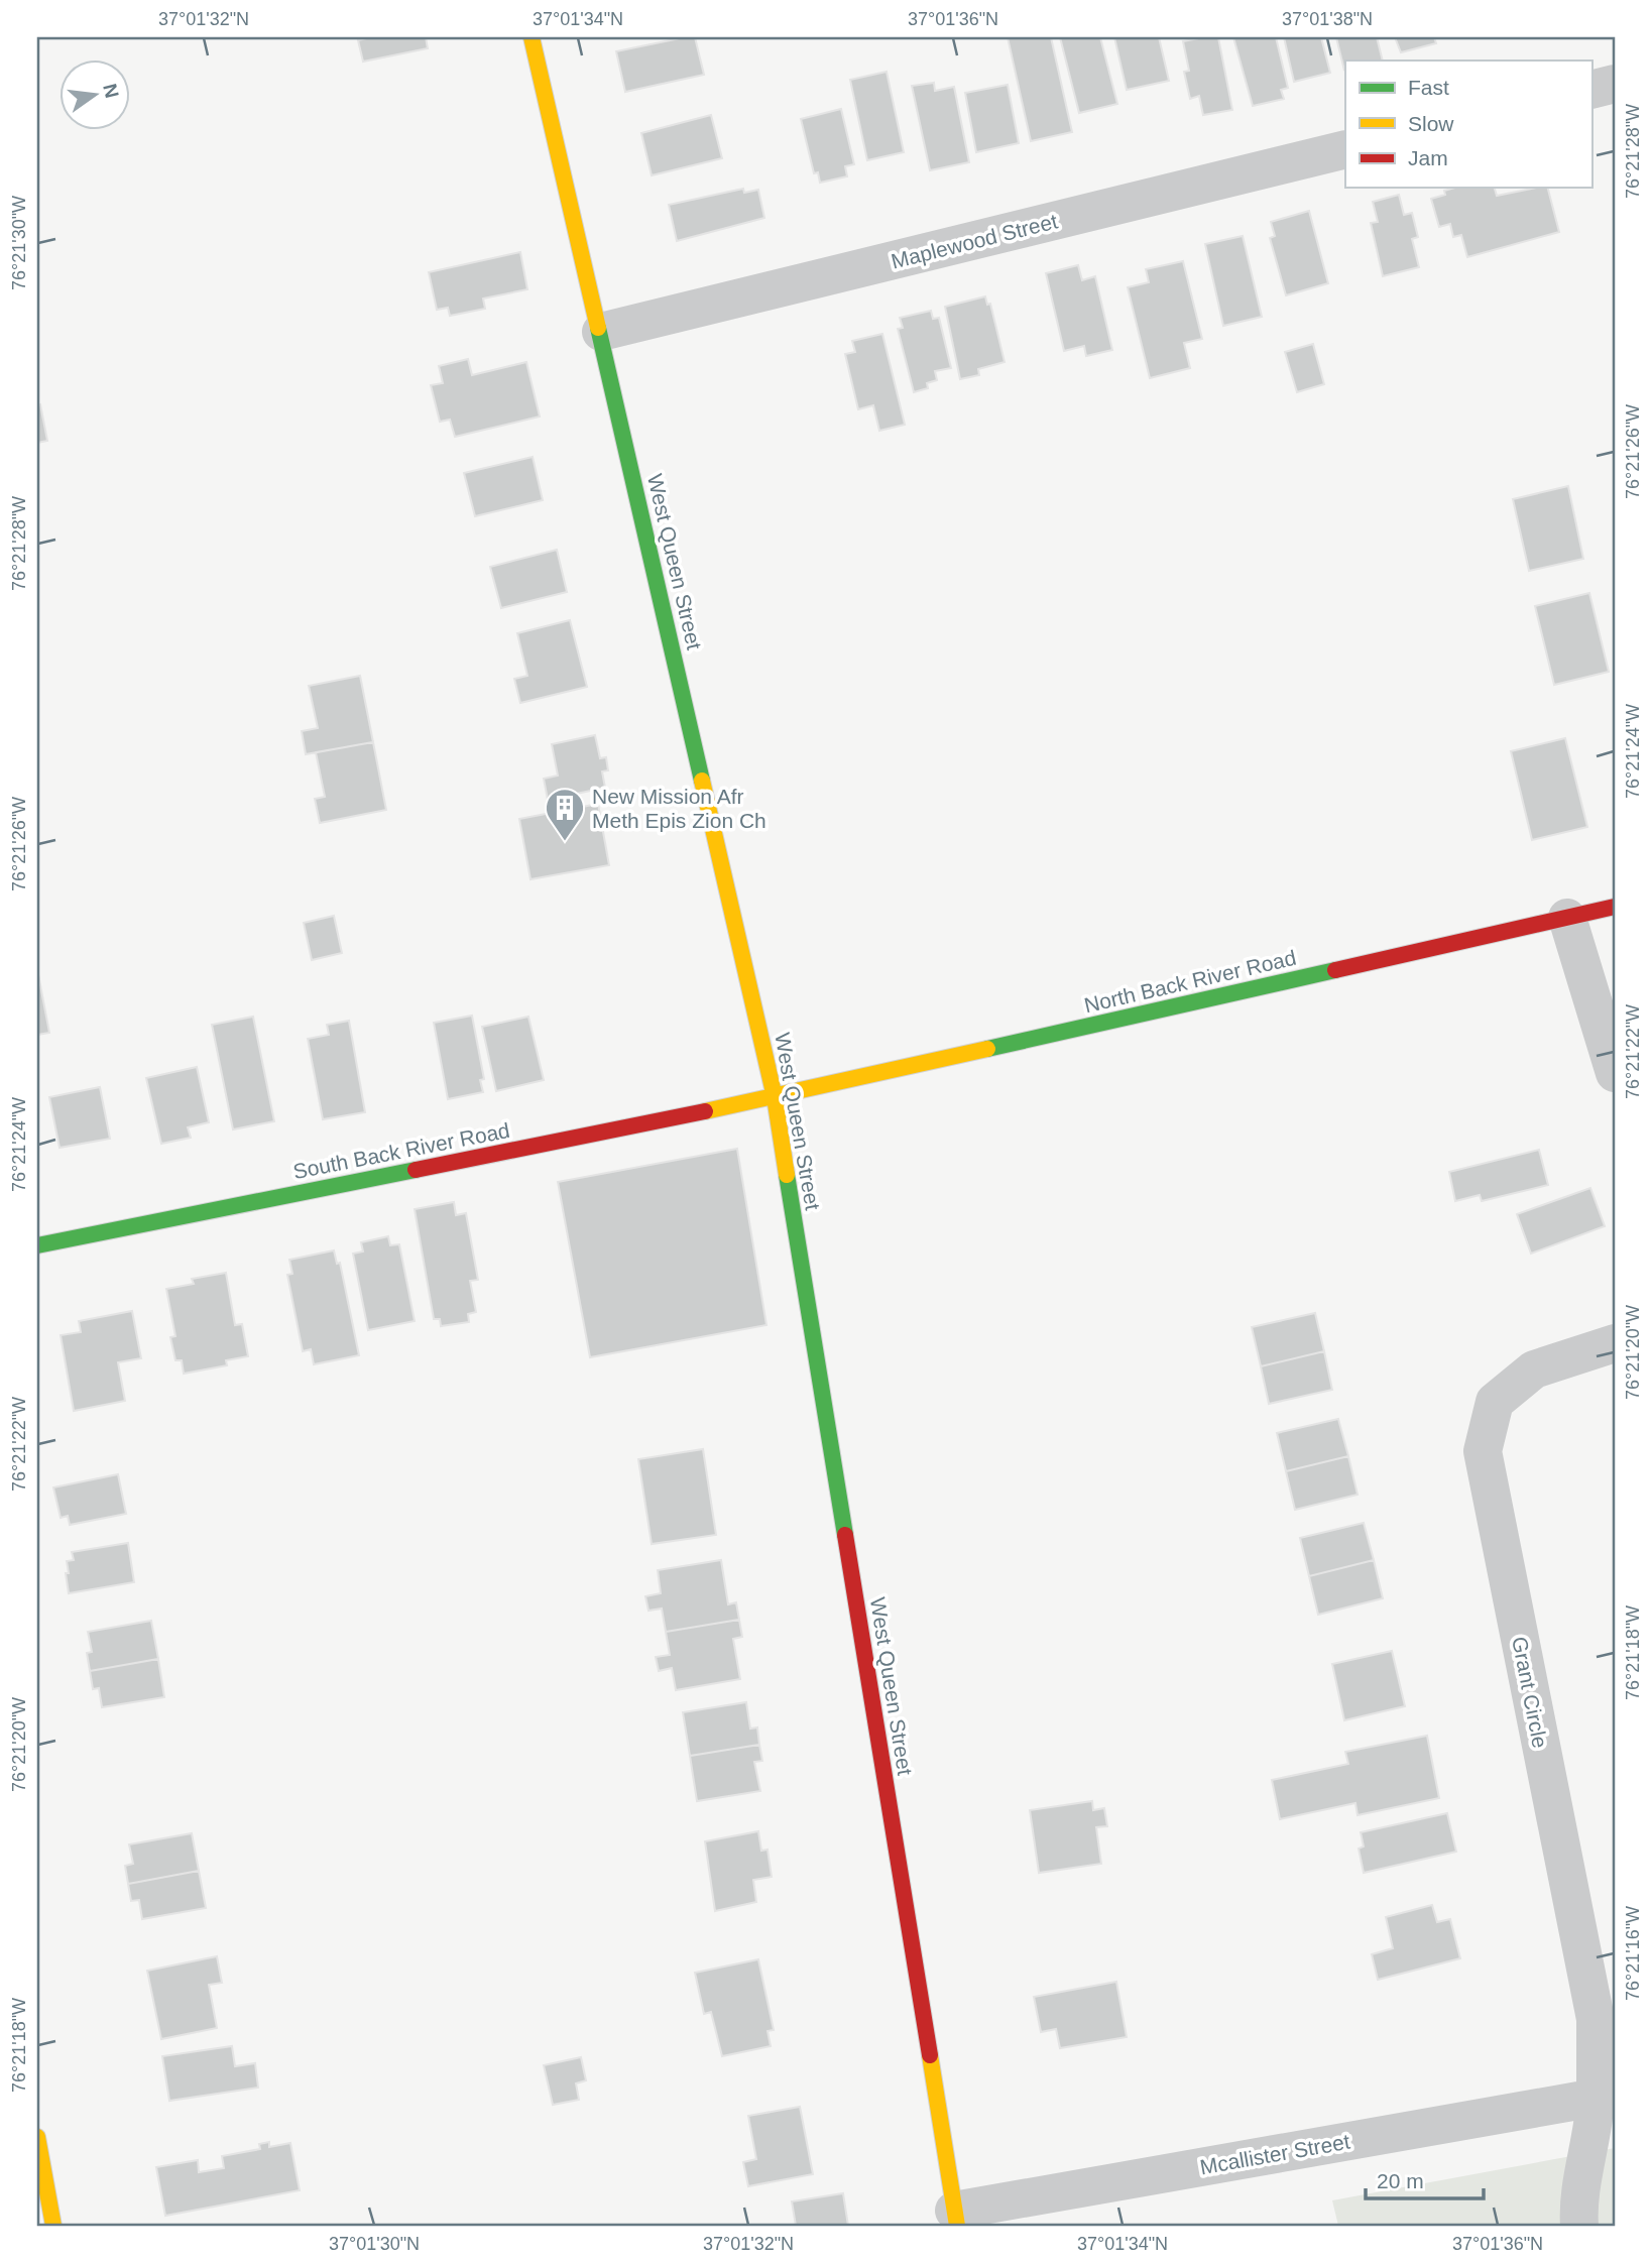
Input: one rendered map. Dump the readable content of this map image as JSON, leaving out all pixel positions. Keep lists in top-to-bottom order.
{
  "streets": {
    "street": [
      "Maplewood Street",
      "West Queen Street",
      "North Back River Road",
      "South Back River Road",
      "Grant Circle",
      "Mcallister Street"
    ]
  },
  "crossings": [
    ["Maplewood Street", "West Queen Street"],
    ["West Queen Street", "North Back River Road"],
    ["West Queen Street", "South Back River Road"],
    ["West Queen Street", "Mcallister Street"],
    ["North Back River Road", "South Back River Road"],
    ["Grant Circle", "Mcallister Street"]
  ],
  "places": {
    "building": ["New Mission Afr Meth Epis Zion Ch"]
  },
  "legend": ["Fast", "Slow", "Jam"],
  "scale_bar": "20 m",
  "north": "right",
  "coordinates": [
    "37°01'32\"N",
    "37°01'34\"N",
    "37°01'36\"N",
    "37°01'38\"N",
    "76°21'28\"W",
    "76°21'30\"W",
    "76°21'26\"W",
    "76°21'24\"W",
    "76°21'22\"W",
    "76°21'20\"W",
    "76°21'18\"W",
    "76°21'16\"W",
    "37°01'30\"N"
  ]
}
